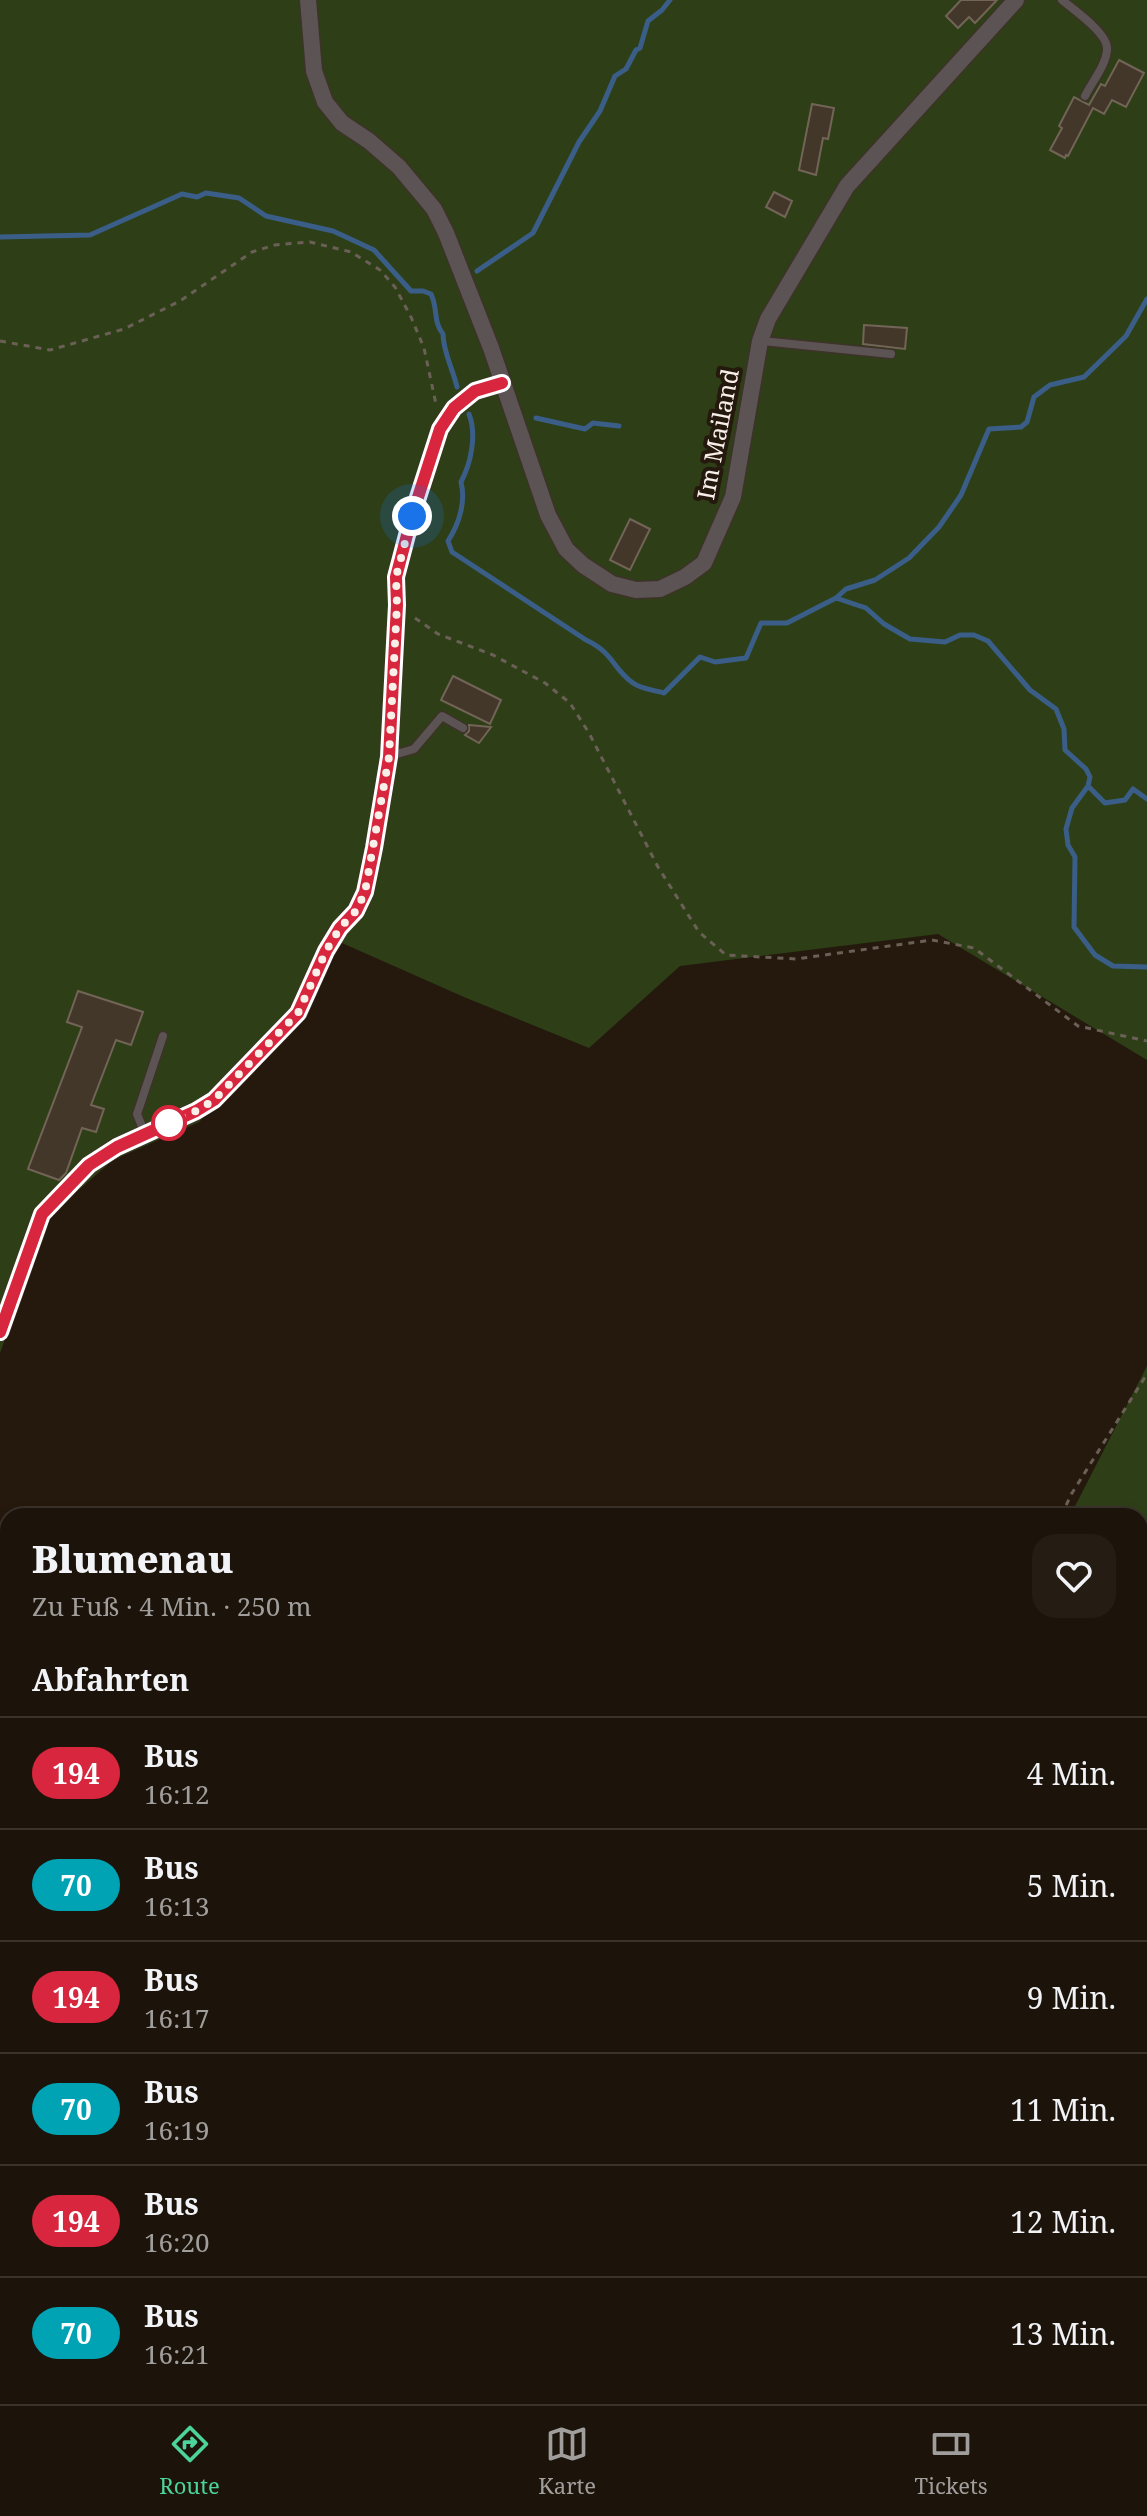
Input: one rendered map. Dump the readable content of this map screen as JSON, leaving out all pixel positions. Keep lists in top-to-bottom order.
{
  "streets": {
    "street": ["Im Mailand"]
  },
  "lines": ["bus line 194"],
  "page": {
    "heading": [
      ["Blumenau", "Zu Fuß · 4 Min. · 250 m"],
      "Abfahrten"
    ],
    "list": [
      {
        "mark": "194",
        "name": "Bus",
        "note": "16:12",
        "value": "4 Min."
      },
      {
        "mark": "70",
        "name": "Bus",
        "note": "16:13",
        "value": "5 Min."
      },
      {
        "mark": "194",
        "name": "Bus",
        "note": "16:17",
        "value": "9 Min."
      },
      {
        "mark": "70",
        "name": "Bus",
        "note": "16:19",
        "value": "11 Min."
      },
      {
        "mark": "194",
        "name": "Bus",
        "note": "16:20",
        "value": "12 Min."
      },
      {
        "mark": "70",
        "name": "Bus",
        "note": "16:21",
        "value": "13 Min."
      }
    ],
    "tabs": ["Route", "Karte", "Tickets"]
  }
}
